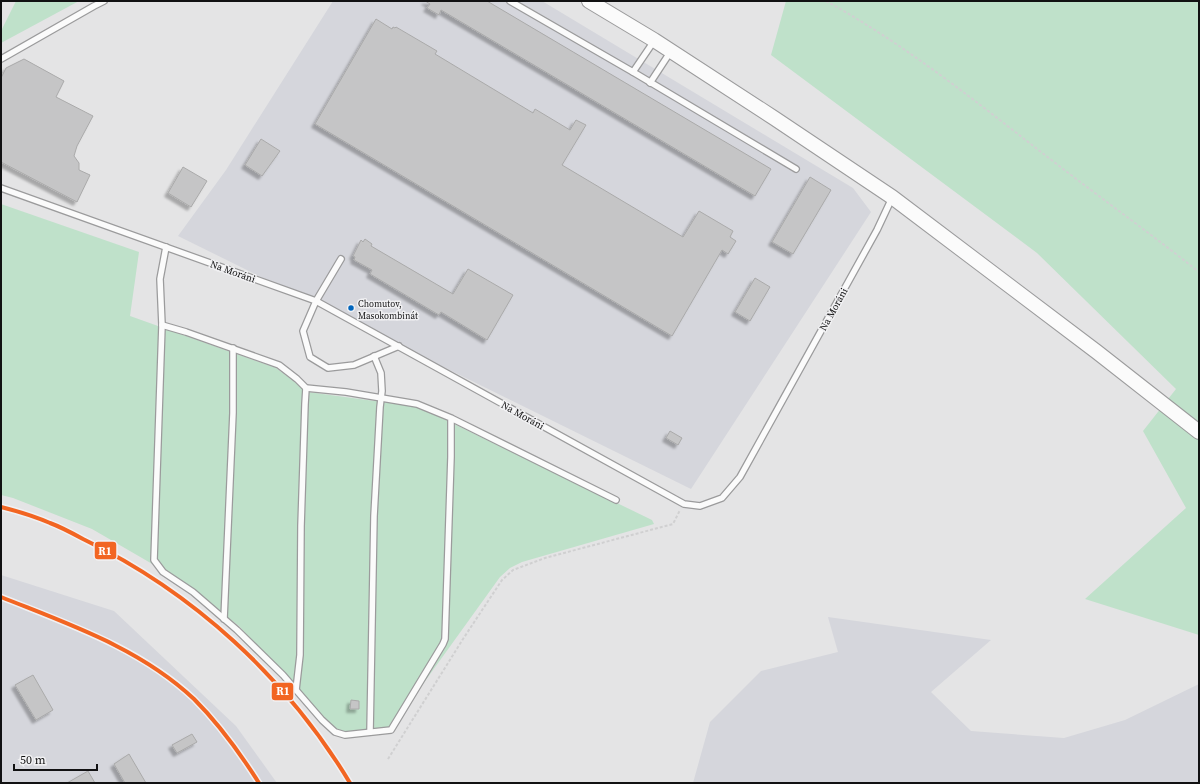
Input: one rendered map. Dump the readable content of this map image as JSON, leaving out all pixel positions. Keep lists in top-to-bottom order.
{
  "streets": {
    "lane": ["Na Moráni"]
  },
  "places": ["Chomutov, Masokombinát"],
  "lines": ["transit line R1"],
  "scale_bar": "50 m"
}
